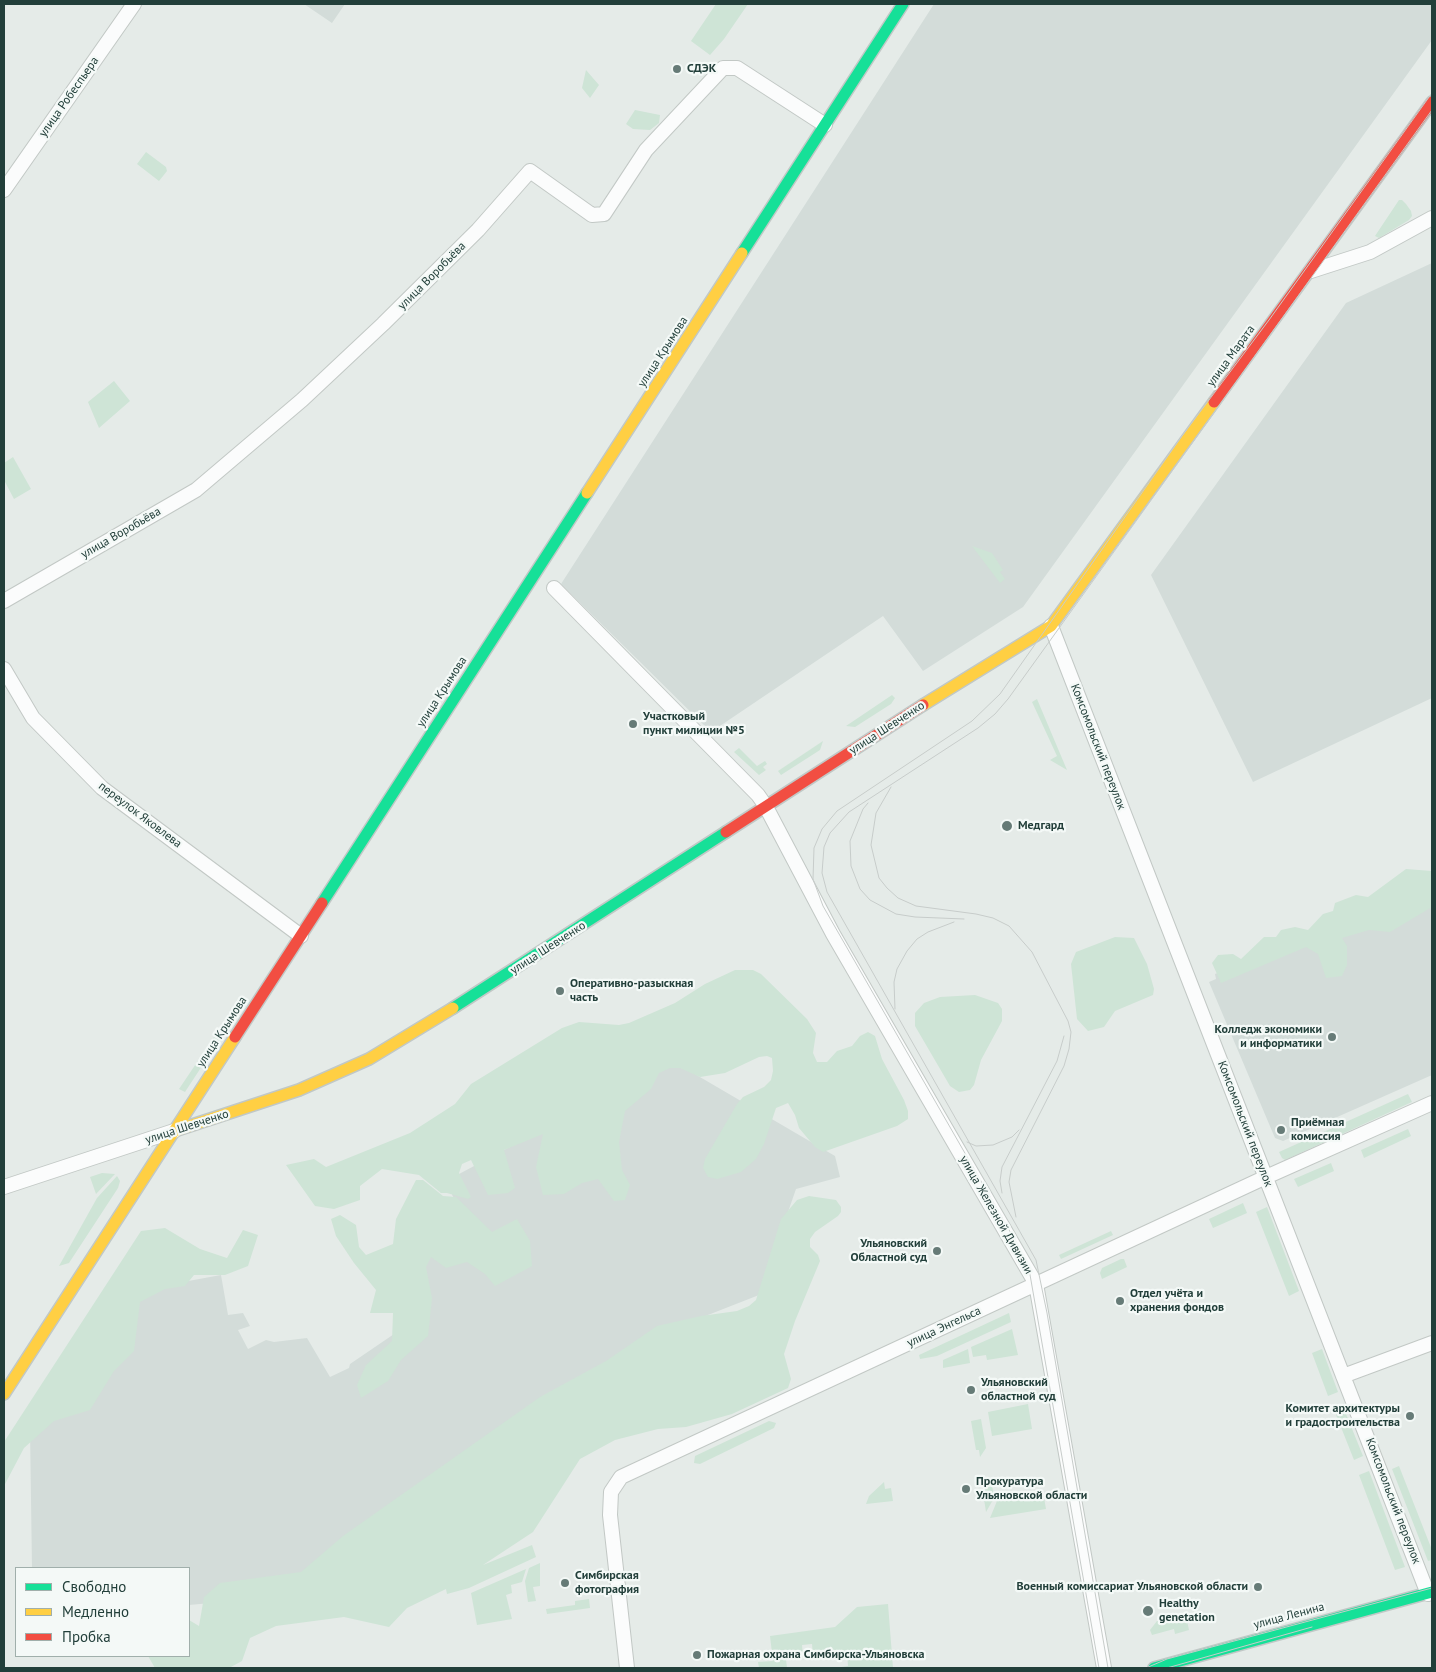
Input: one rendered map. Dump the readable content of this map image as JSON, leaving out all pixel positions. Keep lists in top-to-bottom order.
{
  "streets": {
    "street": [
      "улица Робеспьера",
      "улица Воробьёва",
      "улица Крымова",
      "улица Марата",
      "улица Шевченко",
      "Комсомольский переулок",
      "переулок Яковлева",
      "улица Железной Дивизии",
      "улица Энгельса",
      "улица Ленина"
    ]
  },
  "crossings": [
    ["улица Воробьёва", "улица Крымова"],
    ["улица Крымова", "улица Шевченко"],
    ["улица Крымова", "переулок Яковлева"],
    ["улица Марата", "улица Шевченко"],
    ["улица Марата", "Комсомольский переулок"],
    ["улица Шевченко", "Комсомольский переулок"],
    ["улица Шевченко", "улица Железной Дивизии"],
    ["Комсомольский переулок", "улица Энгельса"],
    ["Комсомольский переулок", "улица Ленина"],
    ["улица Железной Дивизии", "улица Энгельса"]
  ],
  "places": [
    "СДЭК",
    "Участковый пункт милиции №5",
    "Медгард",
    "Оперативно-разыскная часть",
    "Колледж экономики и информатики",
    "Приёмная комиссия",
    "Ульяновский Областной суд",
    "Отдел учёта и хранения фондов",
    "Ульяновский областной суд",
    "Комитет архитектуры и градостроительства",
    "Прокуратура Ульяновской области",
    "Симбирская фотография",
    "Военный комиссариат Ульяновской области",
    "Healthy genetation",
    "Пожарная охрана Симбирска-Ульяновска"
  ],
  "legend": ["Свободно", "Медленно", "Пробка"]
}
